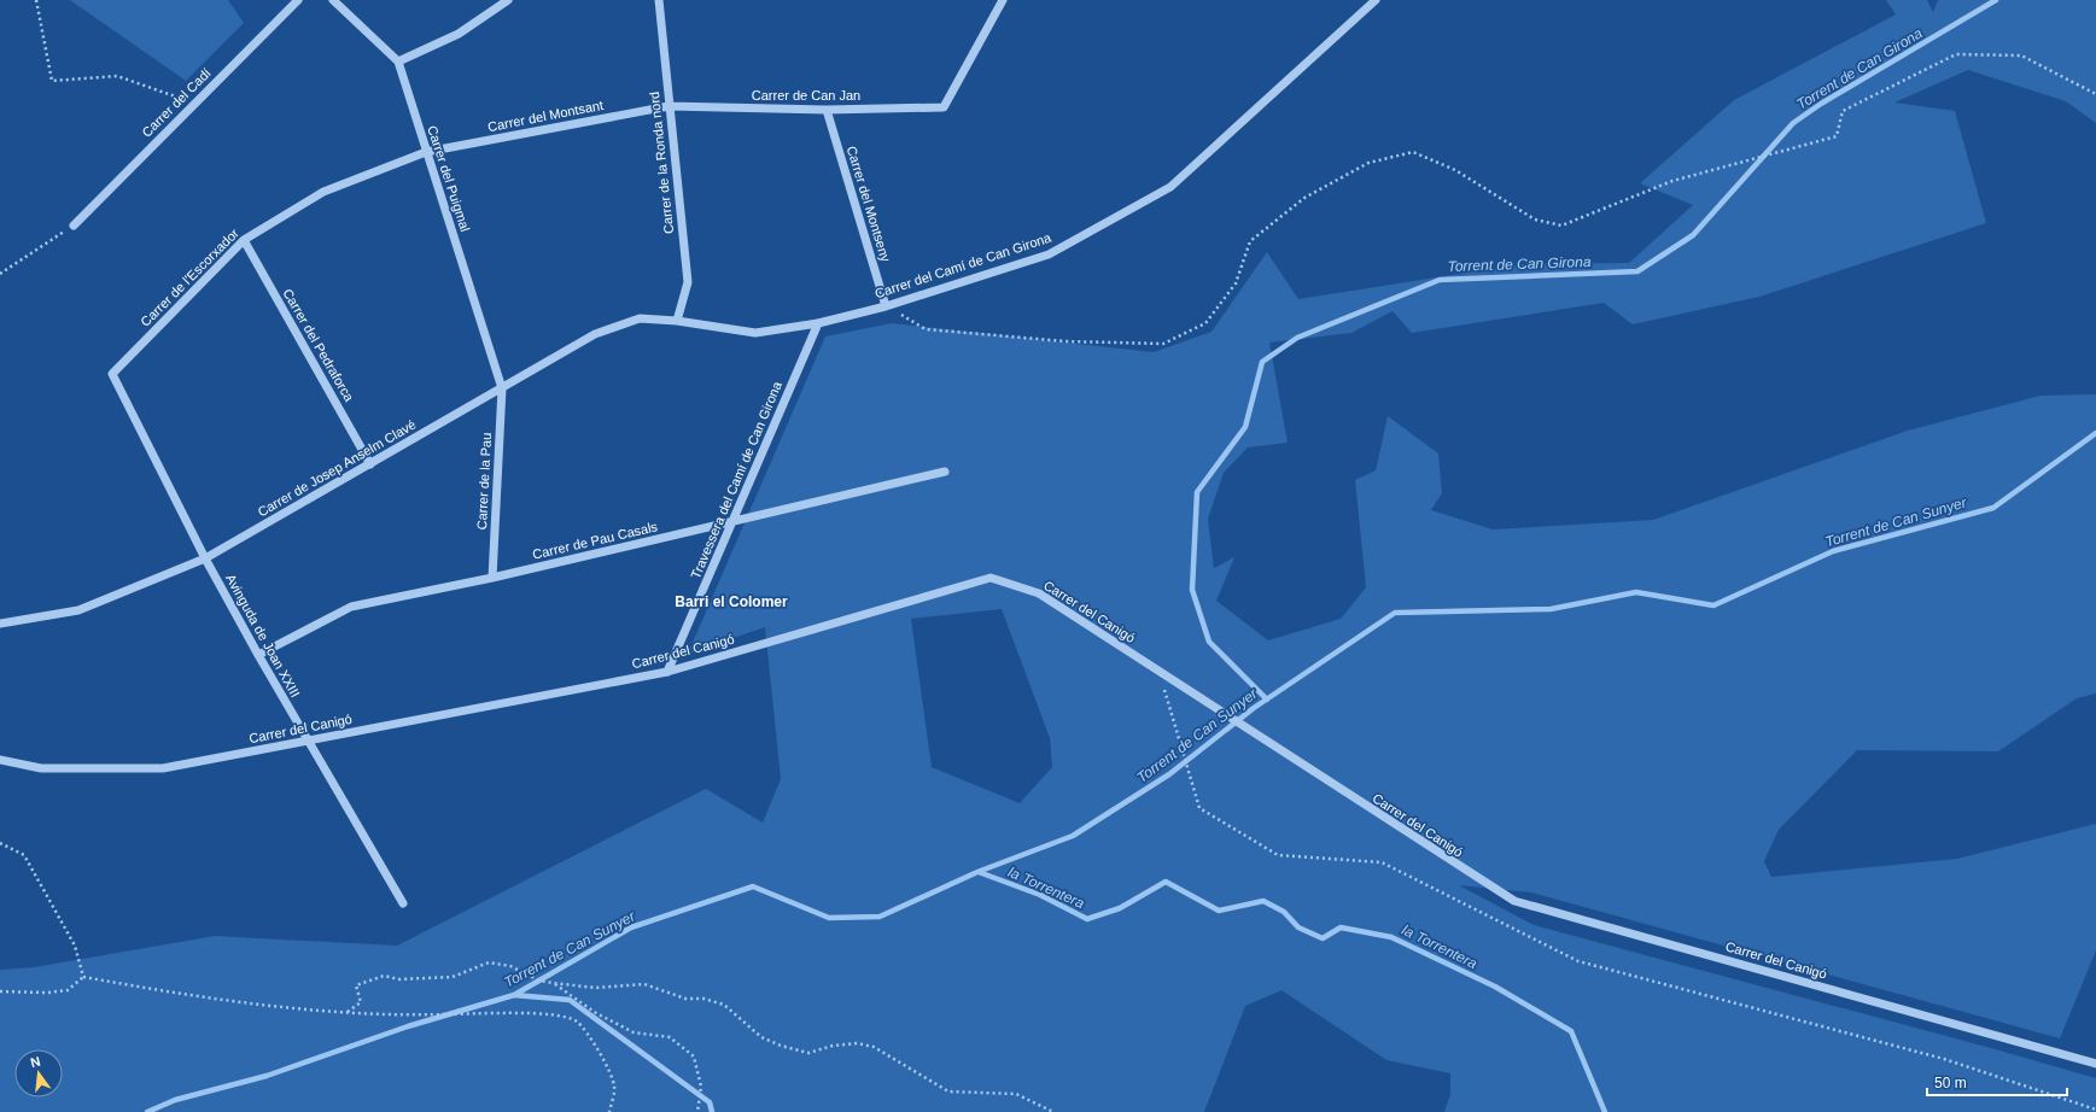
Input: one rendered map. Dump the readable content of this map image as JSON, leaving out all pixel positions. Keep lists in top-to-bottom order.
{
  "streets": {
    "street": [
      "Carrer de Can Jan",
      "Carrer del Cadí",
      "Carrer del Montsant",
      "Carrer de la Ronda nord",
      "Carrer del Puigmal",
      "Carrer del Montseny",
      "Carrer del Camí de Can Girona",
      "Carrer de l'Escorxador",
      "Carrer del Pedraforca",
      "Carrer de Josep Anselm Clavé",
      "Travessera del Camí de Can Girona",
      "Carrer de la Pau",
      "Carrer de Pau Casals",
      "Carrer del Canigó",
      "Avinguda de Joan XXIII"
    ]
  },
  "crossings": [
    ["Carrer de Can Jan", "Carrer del Montsant"],
    ["Carrer de Can Jan", "Carrer de la Ronda nord"],
    ["Carrer de Can Jan", "Carrer del Montseny"],
    ["Carrer del Montsant", "Carrer de la Ronda nord"],
    ["Carrer del Montsant", "Carrer del Puigmal"],
    ["Carrer del Montsant", "Carrer de l'Escorxador"],
    ["Carrer de la Ronda nord", "Carrer del Camí de Can Girona"],
    ["Carrer de la Ronda nord", "Carrer de Josep Anselm Clavé"],
    ["Carrer del Puigmal", "Carrer de l'Escorxador"],
    ["Carrer del Puigmal", "Carrer de Josep Anselm Clavé"],
    ["Carrer del Puigmal", "Carrer de la Pau"],
    ["Carrer del Montseny", "Carrer del Camí de Can Girona"],
    ["Carrer del Camí de Can Girona", "Carrer de Josep Anselm Clavé"],
    ["Carrer del Camí de Can Girona", "Travessera del Camí de Can Girona"],
    ["Carrer de l'Escorxador", "Carrer del Pedraforca"],
    ["Carrer de l'Escorxador", "Avinguda de Joan XXIII"],
    ["Carrer del Pedraforca", "Carrer de Josep Anselm Clavé"],
    ["Carrer de Josep Anselm Clavé", "Carrer de la Pau"],
    ["Carrer de Josep Anselm Clavé", "Avinguda de Joan XXIII"],
    ["Travessera del Camí de Can Girona", "Carrer de Pau Casals"],
    ["Travessera del Camí de Can Girona", "Carrer del Canigó"],
    ["Carrer de la Pau", "Carrer de Pau Casals"],
    ["Carrer de Pau Casals", "Avinguda de Joan XXIII"],
    ["Carrer del Canigó", "Avinguda de Joan XXIII"]
  ],
  "districts": ["Barri el Colomer"],
  "water": ["Torrent de Can Girona", "Torrent de Can Sunyer", "la Torrentera"],
  "scale_bar": "50 m",
  "north": "top"
}
